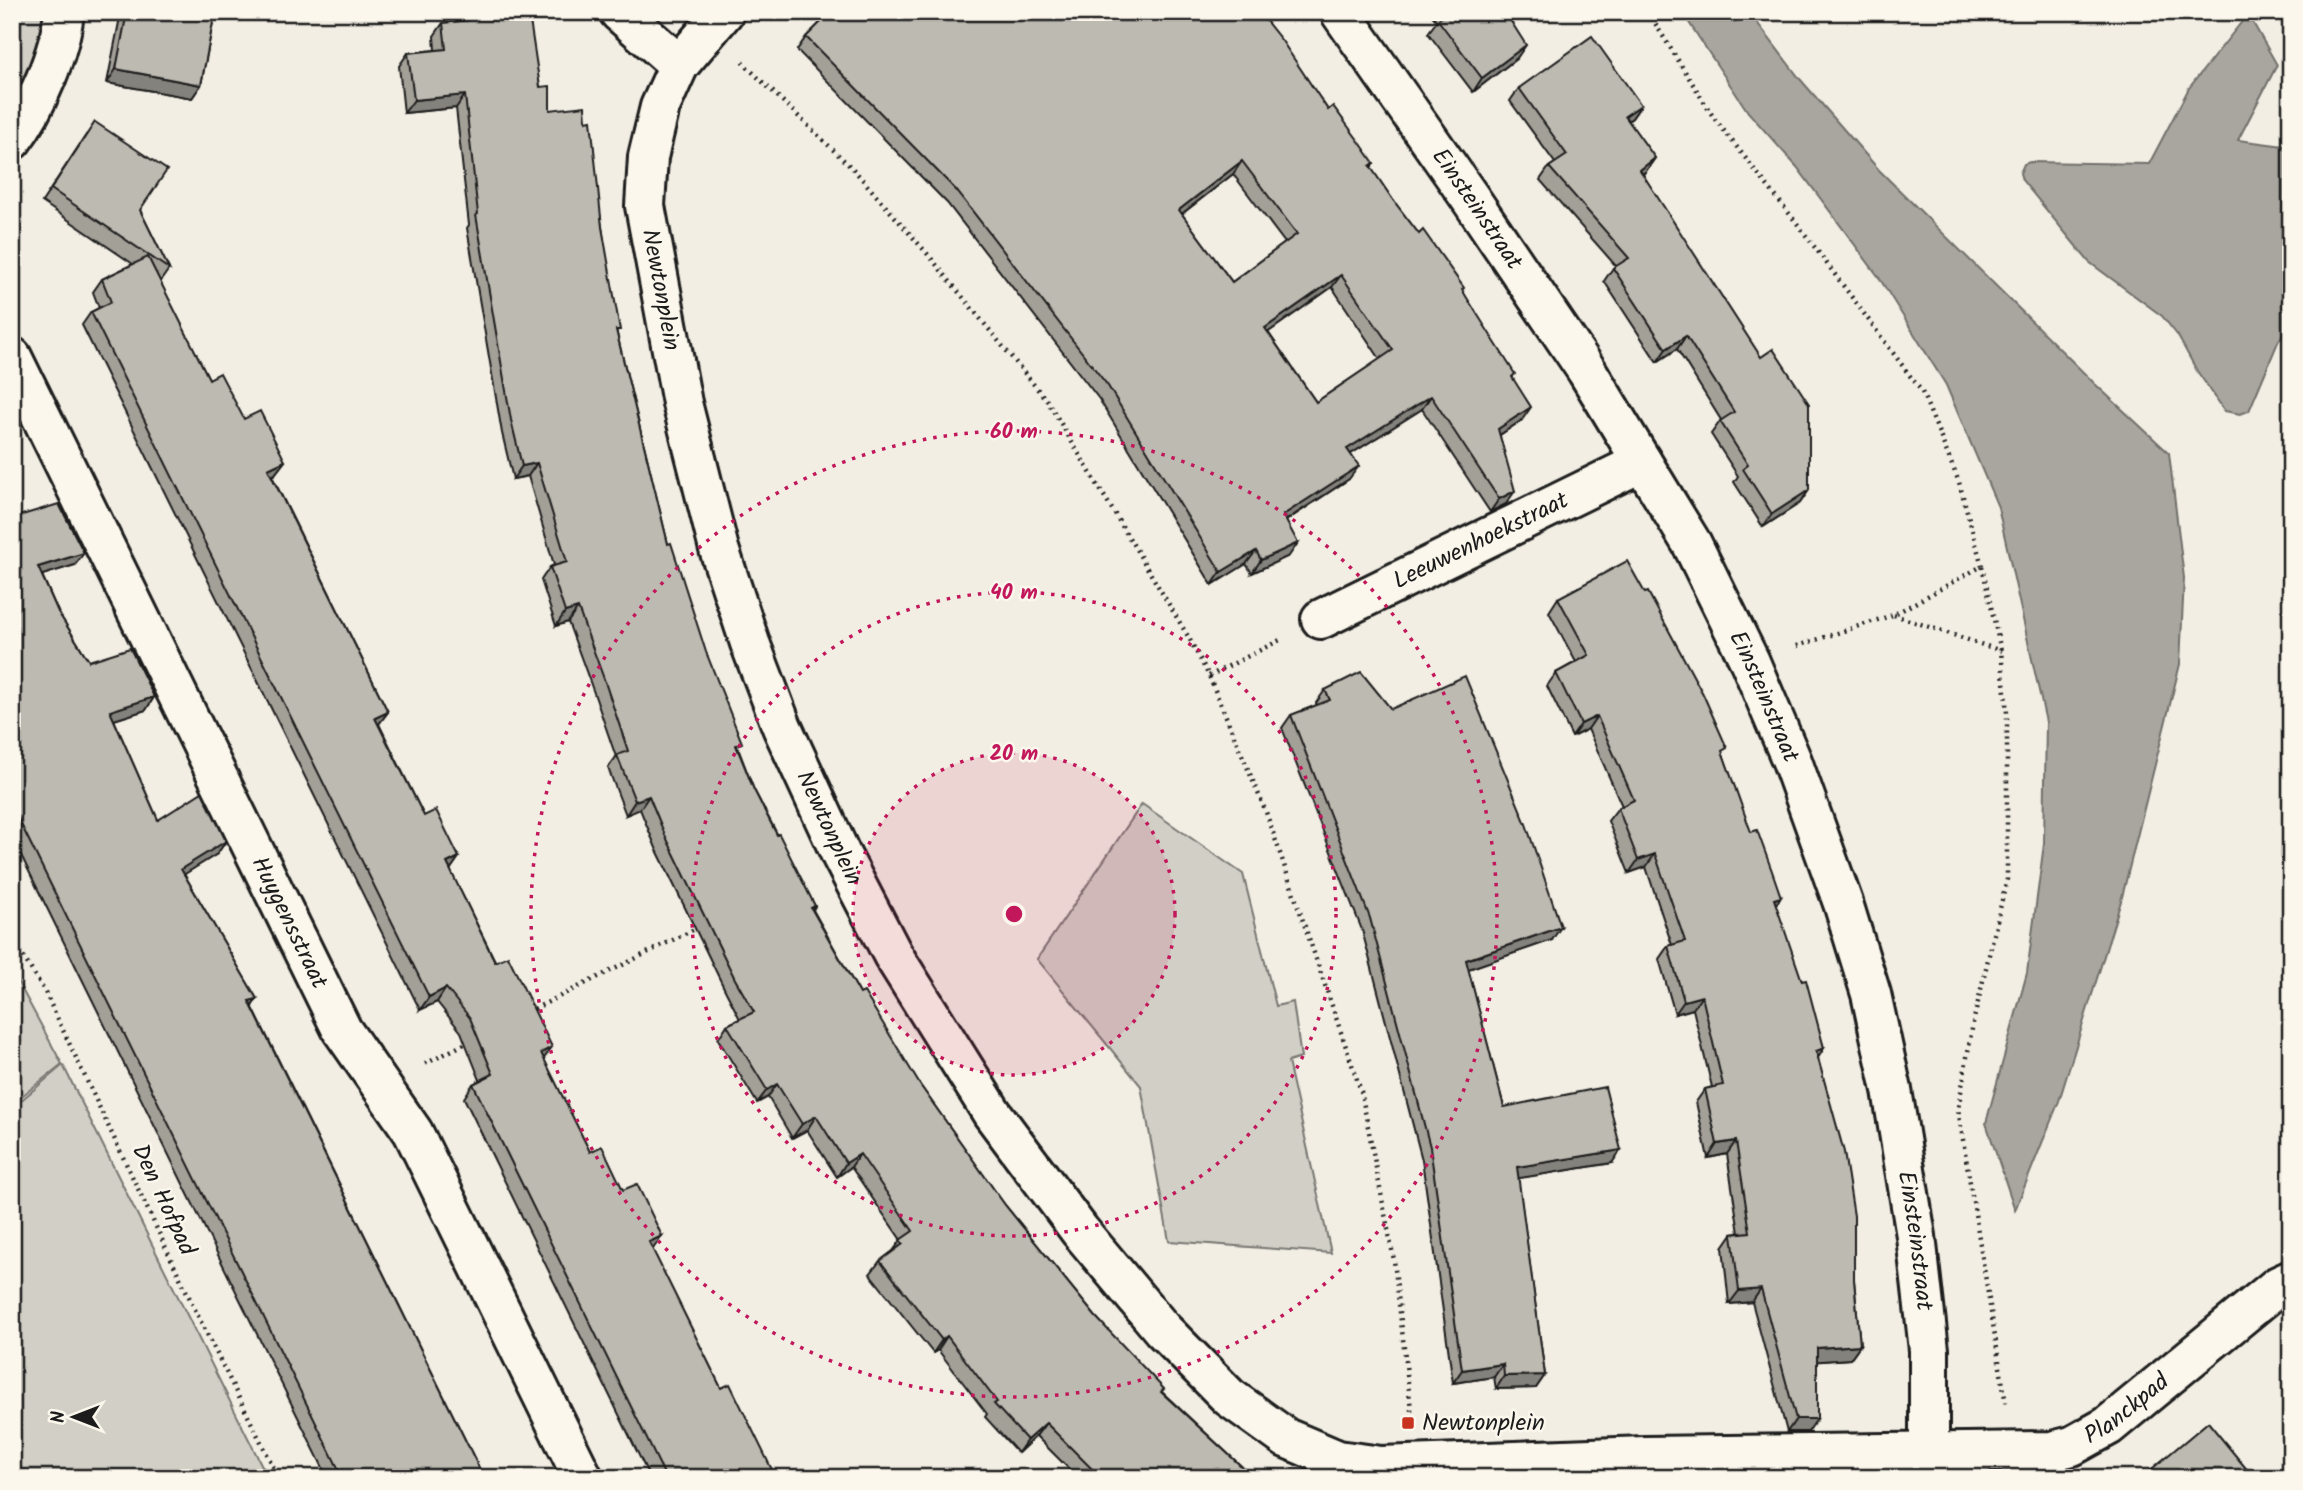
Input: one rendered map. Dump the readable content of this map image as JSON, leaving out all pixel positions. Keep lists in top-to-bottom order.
{
  "streets": {
    "street": [
      "Einsteinstraat",
      "Newtonplein",
      "Leeuwenhoekstraat",
      "Huygensstraat",
      "Planckpad"
    ],
    "path": ["Den Hofpad"]
  },
  "crossings": [
    ["Einsteinstraat", "Newtonplein"],
    ["Einsteinstraat", "Leeuwenhoekstraat"],
    ["Einsteinstraat", "Planckpad"],
    ["Newtonplein", "Planckpad"]
  ],
  "places": {
    "transit": ["Newtonplein"]
  },
  "north": "left",
  "rings": ["60 m", "40 m", "20 m"]
}
